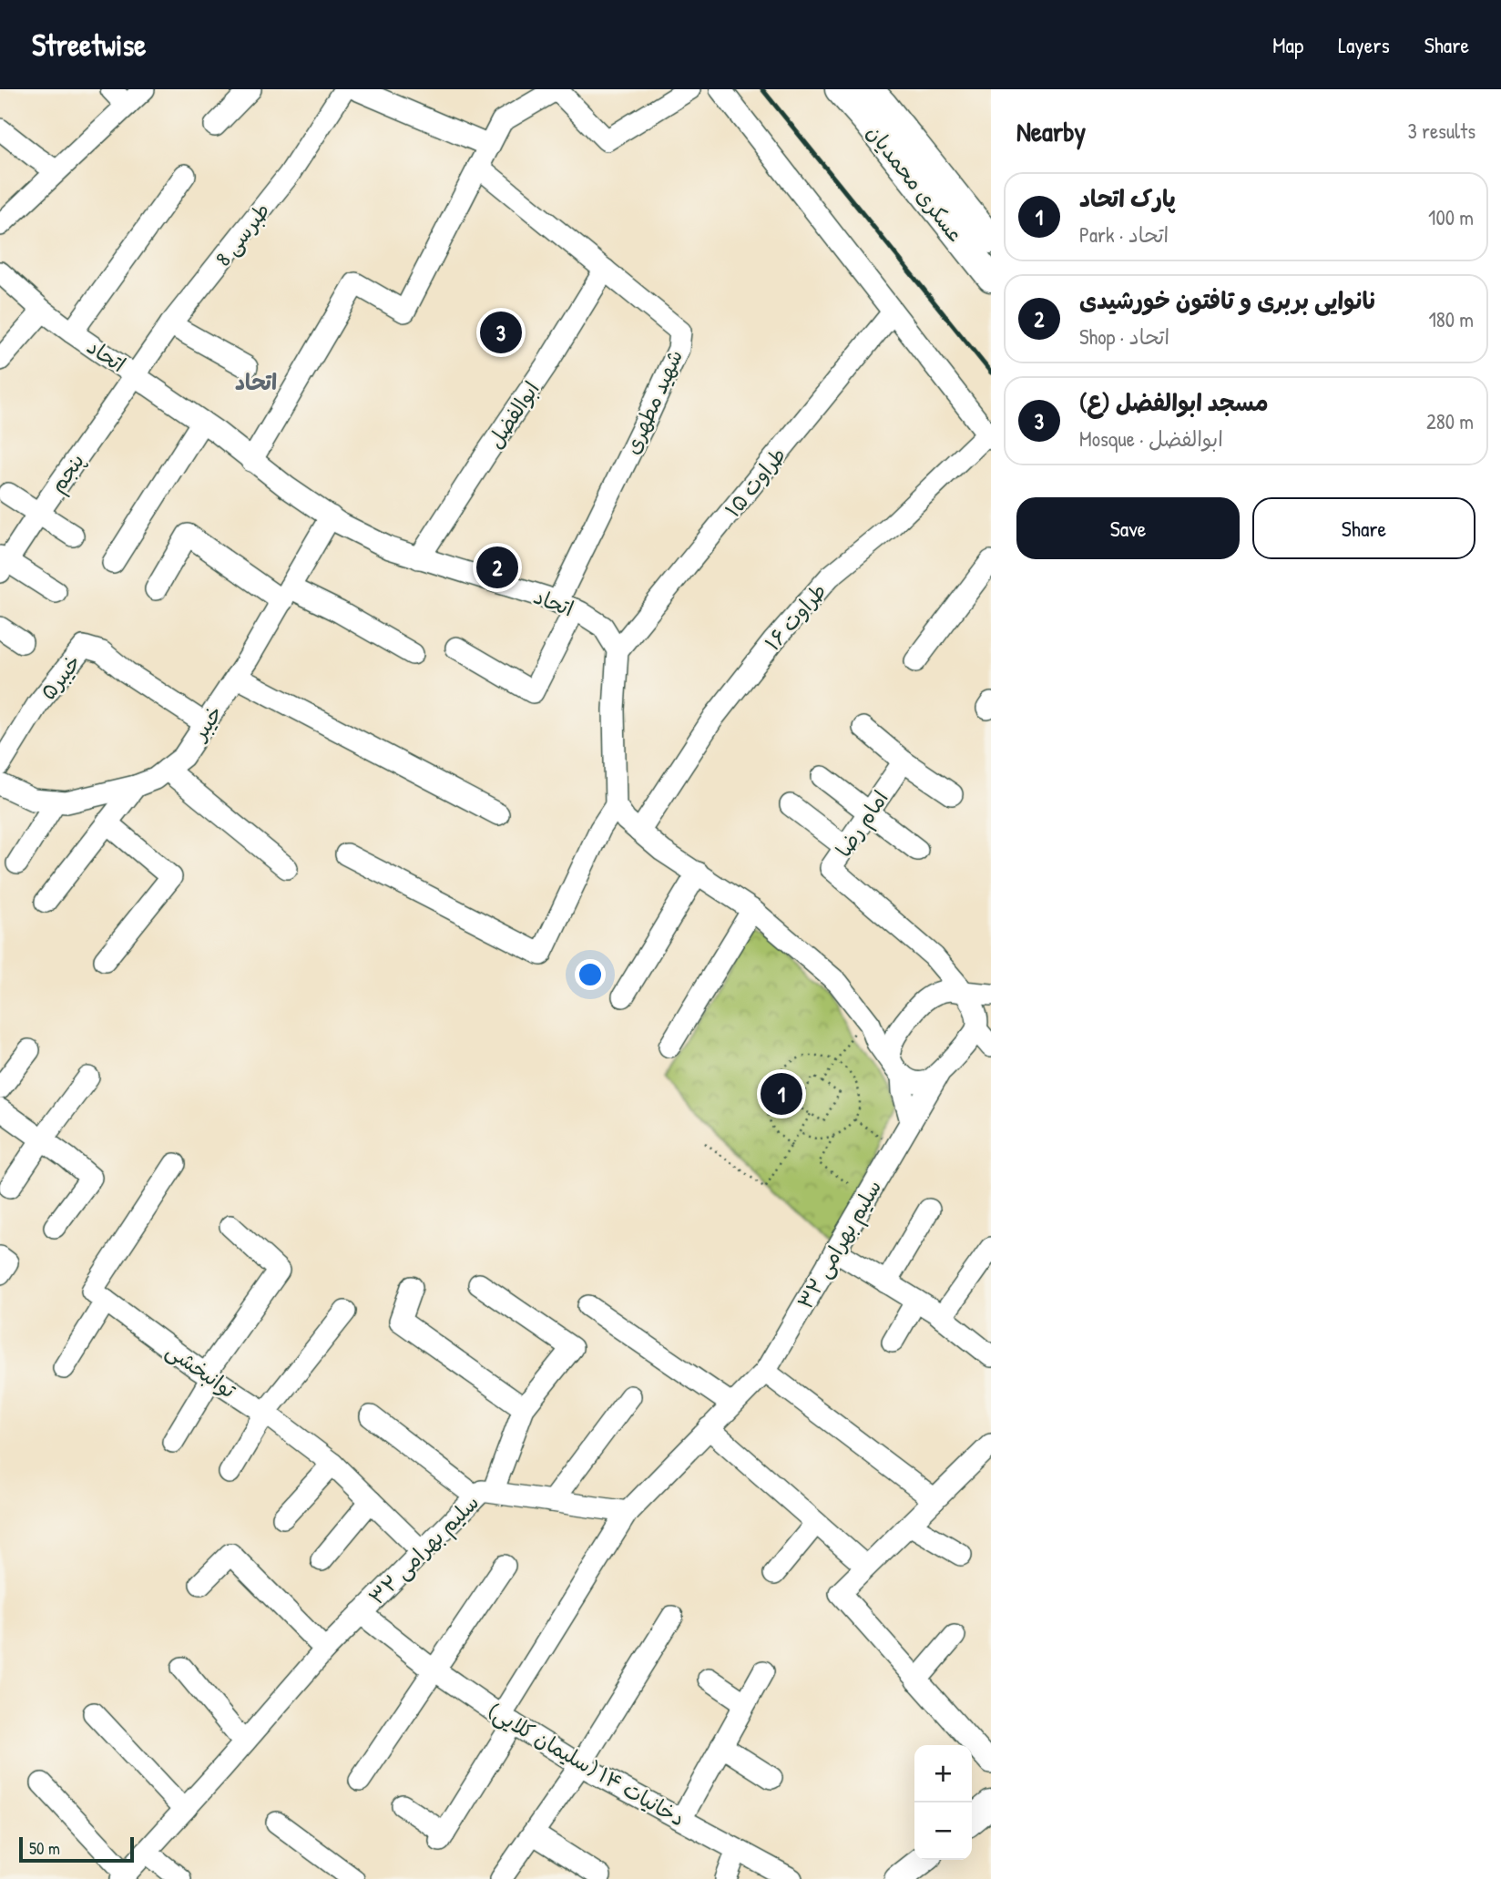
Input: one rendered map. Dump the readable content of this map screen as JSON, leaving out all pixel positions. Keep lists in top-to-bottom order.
{
  "streets": {
    "main road": ["عسکری محمدیان"],
    "street": [
      "طبرسی 8",
      "اتحاد",
      "شهید مطهری",
      "ابوالفضل",
      "پنجم",
      "طراوت ۱۵",
      "طراوت ۱۶",
      "خیبر۵",
      "خیبر",
      "امام رضا",
      "سلیم بهرامی ۳۲",
      "توانبخشی",
      "دخانیات ۱۴ (سلیمان کلایی)"
    ]
  },
  "crossings": [
    ["طبرسی 8", "اتحاد"],
    ["طبرسی 8", "پنجم"],
    ["اتحاد", "شهید مطهری"],
    ["اتحاد", "ابوالفضل"],
    ["اتحاد", "پنجم"],
    ["اتحاد", "طراوت ۱۵"],
    ["اتحاد", "خیبر"],
    ["شهید مطهری", "ابوالفضل"],
    ["خیبر۵", "خیبر"],
    ["امام رضا", "سلیم بهرامی ۳۲"],
    ["سلیم بهرامی ۳۲", "توانبخشی"],
    ["سلیم بهرامی ۳۲", "دخانیات ۱۴ (سلیمان کلایی)"]
  ],
  "districts": ["اتحاد"],
  "scale_bar": "50 m",
  "page": {
    "header": "Streetwise",
    "nav": ["Map", "Layers", "Share"],
    "heading": ["Nearby", "3 results"],
    "list": [
      {
        "mark": "1",
        "name": "پارک اتحاد",
        "note": "Park · اتحاد",
        "value": "100 m"
      },
      {
        "mark": "2",
        "name": "نانوایی بربری و تافتون خورشیدی",
        "note": "Shop · اتحاد",
        "value": "180 m"
      },
      {
        "mark": "3",
        "name": "مسجد ابوالفضل (ع)",
        "note": "Mosque · ابوالفضل",
        "value": "280 m"
      }
    ],
    "pins": ["3", "2", "1"],
    "buttons": ["Save", "Share"],
    "map_buttons": ["+", "−"],
    "scale": "50 m"
  }
}
